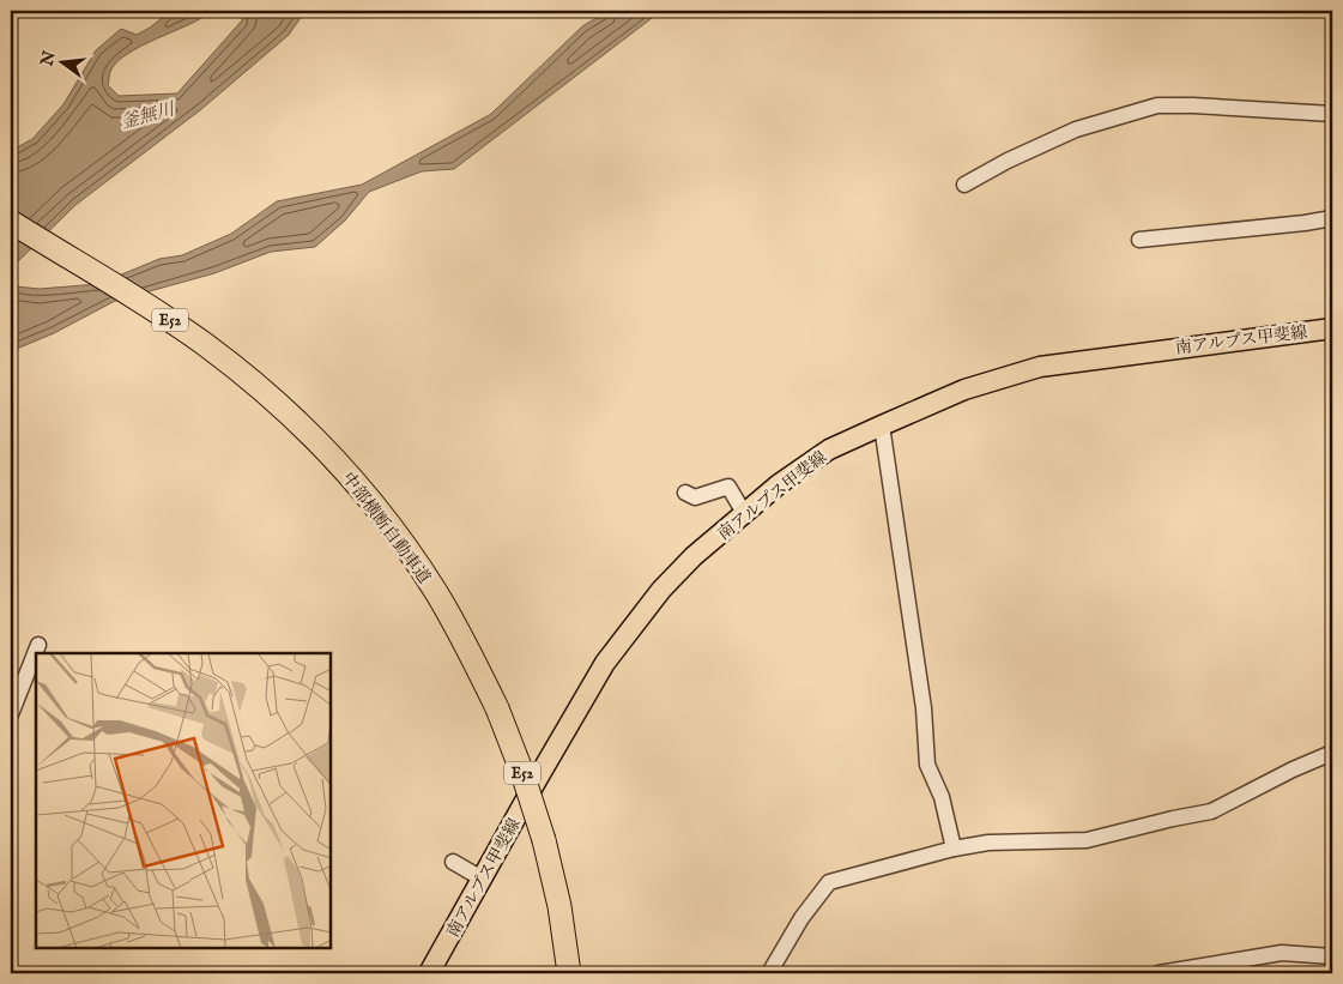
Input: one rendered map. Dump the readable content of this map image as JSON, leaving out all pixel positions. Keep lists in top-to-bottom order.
{
  "streets": {
    "highway": ["E52", "中部横断自動車道"],
    "main road": ["南アルプス甲斐線"]
  },
  "water": ["釜無川"],
  "north": "left"
}
